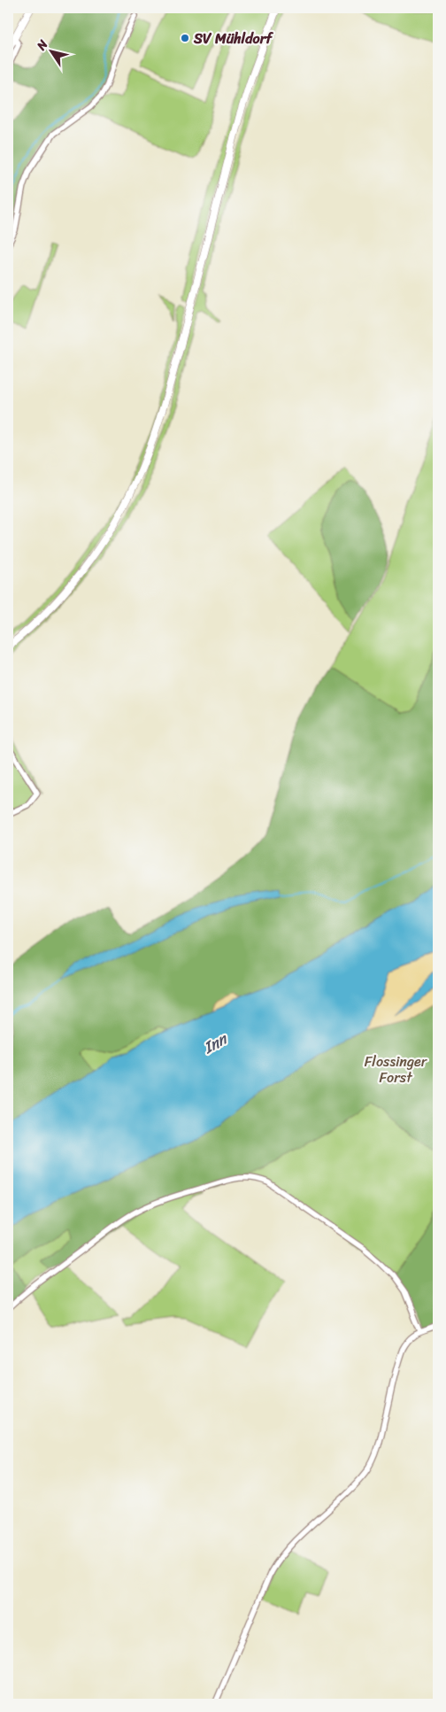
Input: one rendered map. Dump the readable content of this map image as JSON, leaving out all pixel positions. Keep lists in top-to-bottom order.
{
  "water": ["Inn"],
  "parks": ["Flossinger Forst"],
  "places": ["SV Mühldorf"],
  "north": "top left"
}
